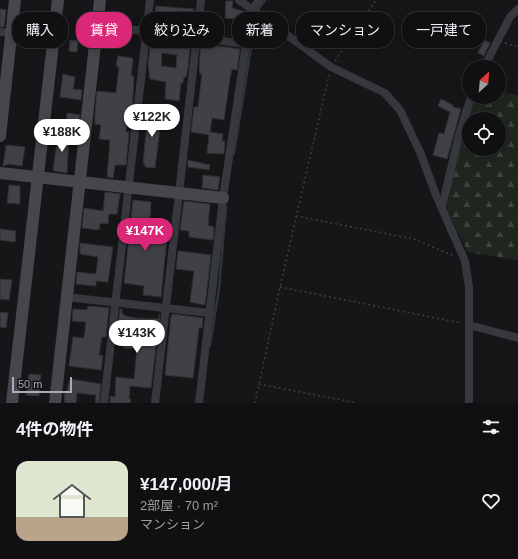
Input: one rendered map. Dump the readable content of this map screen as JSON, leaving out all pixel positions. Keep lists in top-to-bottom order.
{
  "scale_bar": "50 m",
  "north": "top right",
  "page": {
    "chip": [
      "購入",
      "賃貸",
      "絞り込み",
      "新着",
      "マンション",
      "一戸建て"
    ],
    "price": [
      "¥122K",
      "¥188K",
      "¥147K",
      "¥143K"
    ],
    "scale": "50 m",
    "heading": "4件の物件",
    "list": [
      {
        "name": "¥147,000/月",
        "note": "2部屋 · 70 m² · マンション"
      }
    ]
  }
}
